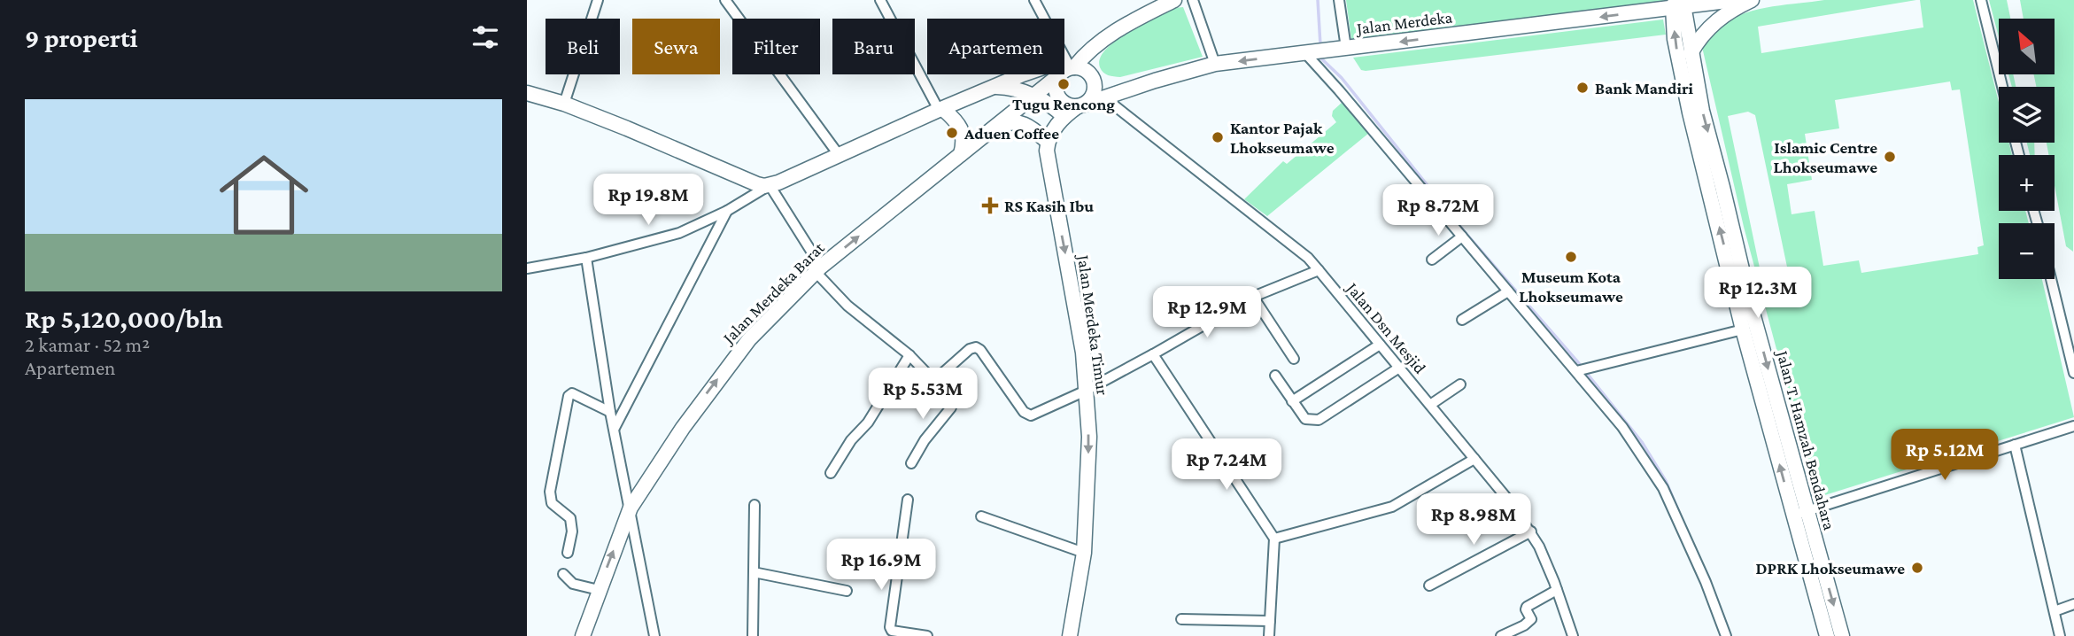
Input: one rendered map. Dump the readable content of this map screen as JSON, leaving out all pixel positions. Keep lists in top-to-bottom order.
{
  "streets": {
    "main road": [
      "Jalan Merdeka",
      "Jalan Merdeka Barat",
      "Jalan Merdeka Timur",
      "Jalan T. Hamzah Bendahara"
    ],
    "street": ["Jalan Dsn Mesjid"]
  },
  "crossings": [
    ["Jalan Merdeka", "Jalan Merdeka Barat"],
    ["Jalan Merdeka", "Jalan Dsn Mesjid"],
    ["Jalan Merdeka", "Jalan T. Hamzah Bendahara"]
  ],
  "one_way": ["Jalan Merdeka", "Jalan Merdeka Barat", "Jalan Merdeka Timur"],
  "places": {
    "other": [
      "Tugu Rencong",
      "Bank Mandiri",
      "Aduen Coffee",
      "Kantor Pajak Lhokseumawe",
      "Islamic Centre Lhokseumawe",
      "Museum Kota Lhokseumawe",
      "DPRK Lhokseumawe"
    ],
    "health": ["RS Kasih Ibu"]
  },
  "north": "top left",
  "page": {
    "heading": "9 properti",
    "map_buttons": ["+", "−"],
    "chip": [
      "Beli",
      "Sewa",
      "Filter",
      "Baru",
      "Apartemen"
    ],
    "list": [
      {
        "name": "Rp 5,120,000/bln",
        "note": "2 kamar · 52 m² · Apartemen"
      }
    ],
    "price": [
      "Rp 19.8M",
      "Rp 8.72M",
      "Rp 12.3M",
      "Rp 12.9M",
      "Rp 5.53M",
      "Rp 5.12M",
      "Rp 7.24M",
      "Rp 8.98M",
      "Rp 16.9M"
    ]
  }
}
